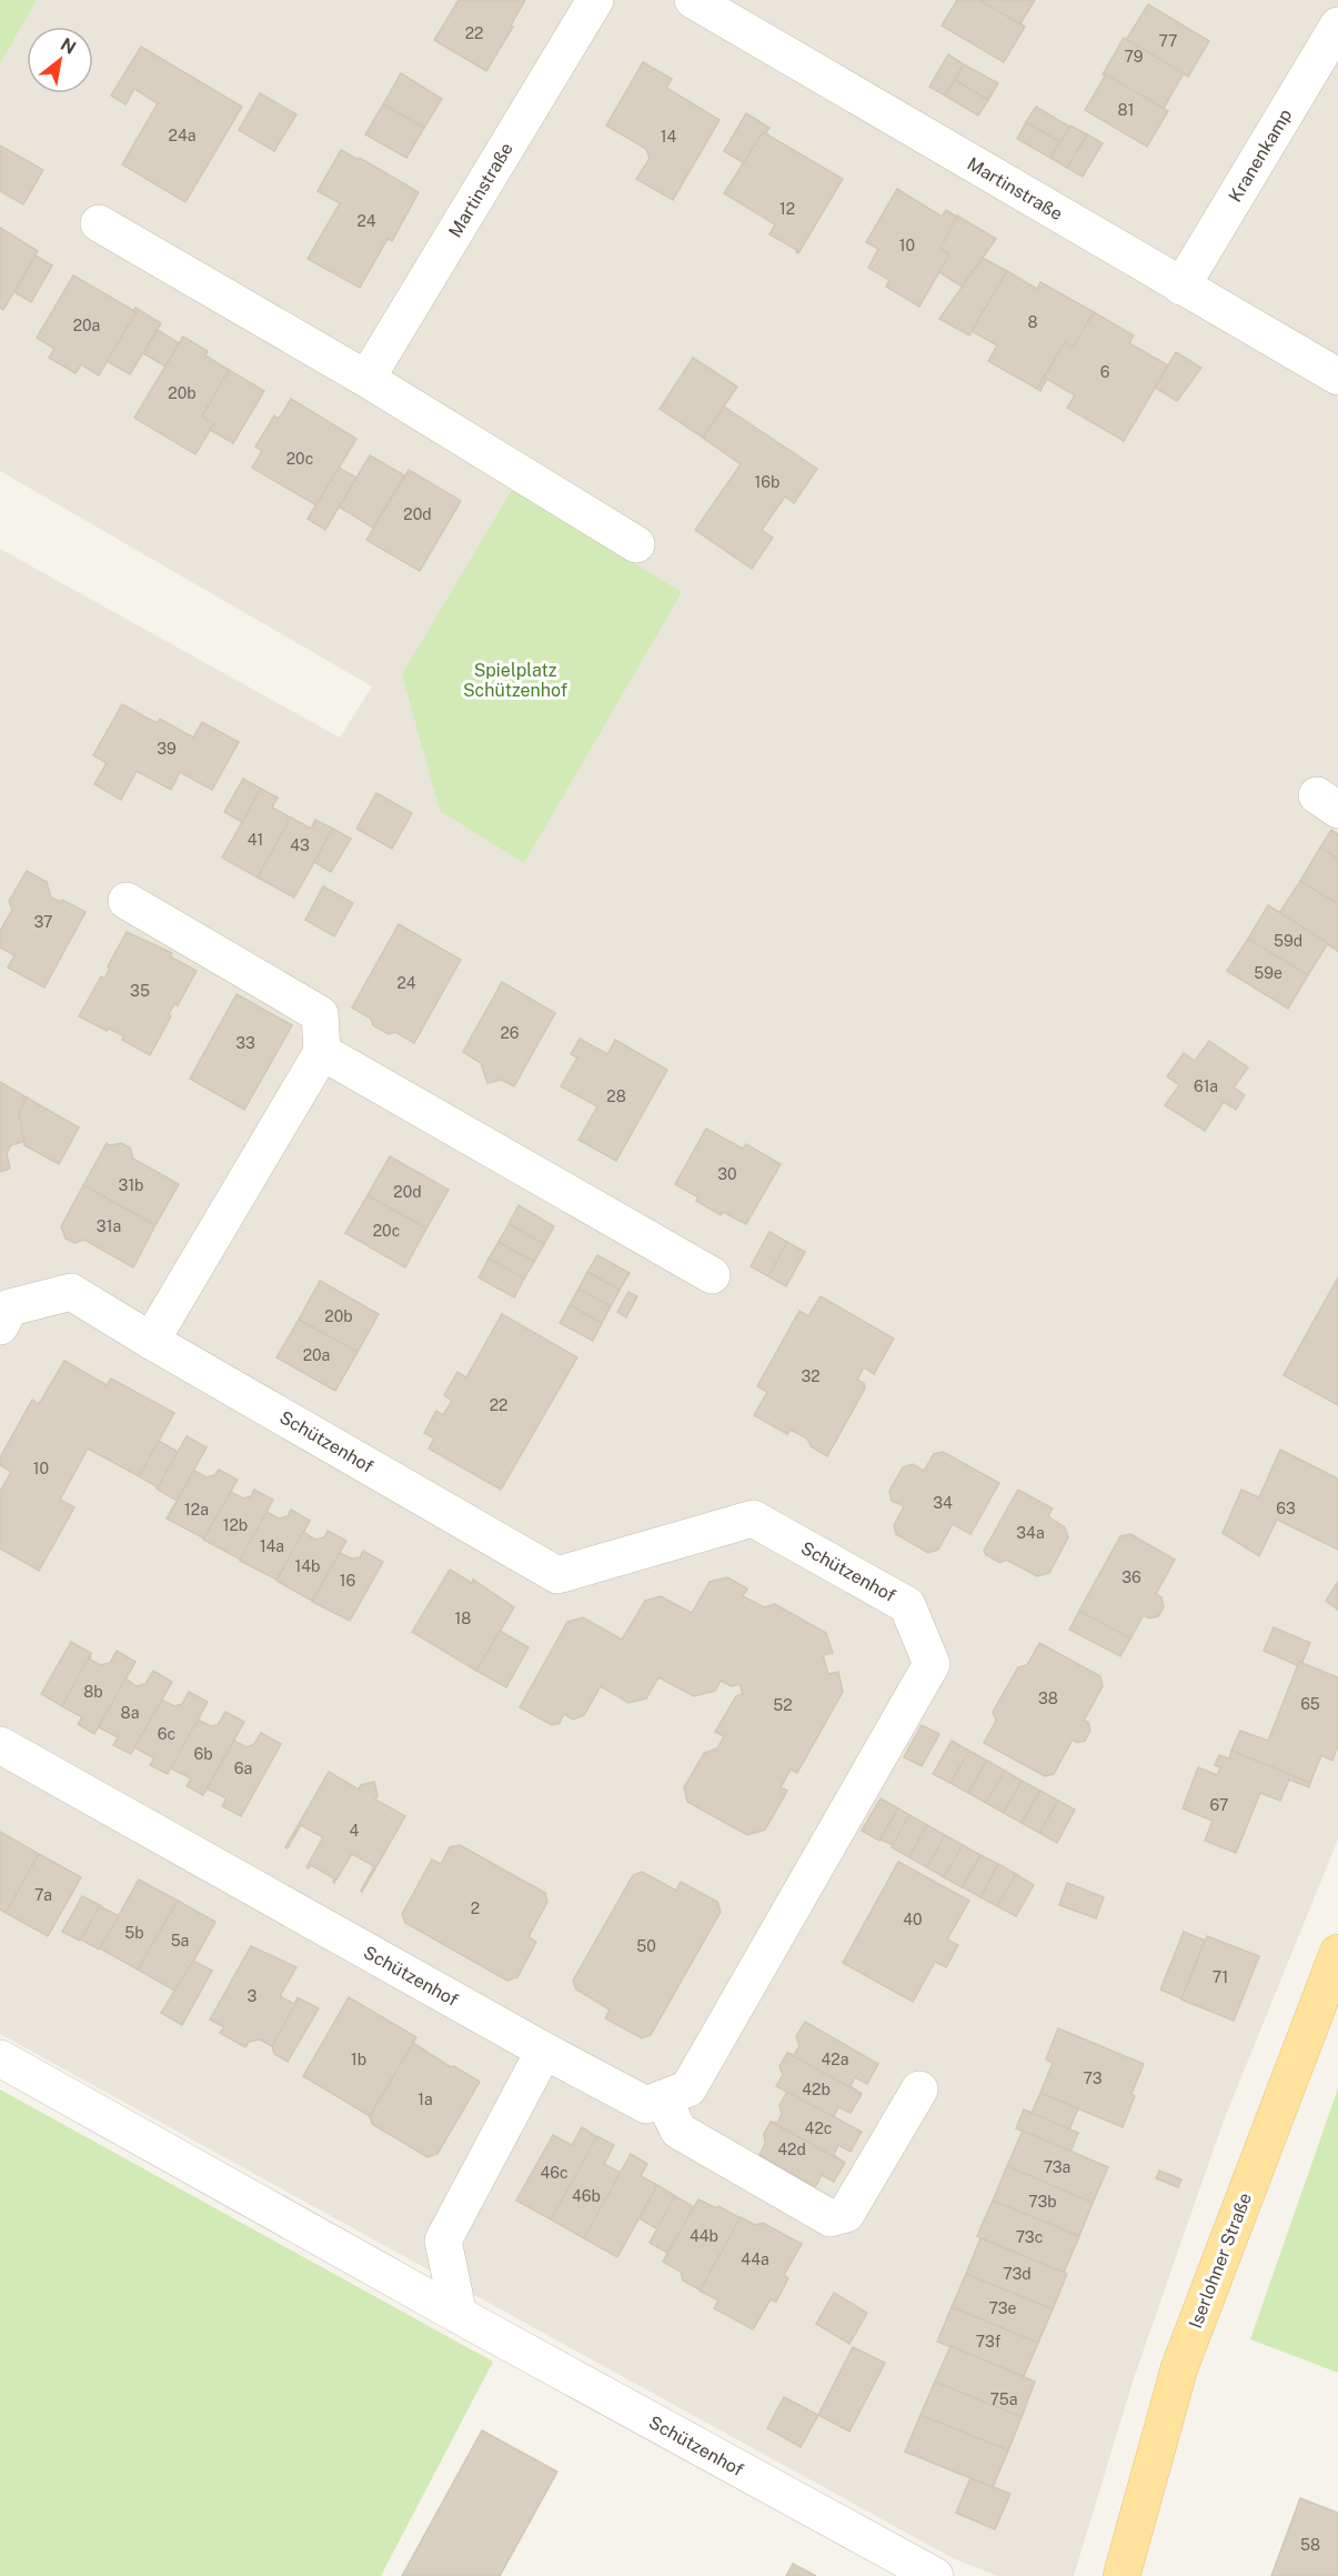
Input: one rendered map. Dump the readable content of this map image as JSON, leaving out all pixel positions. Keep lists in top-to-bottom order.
{
  "streets": {
    "main road": ["Iserlohner Straße"],
    "street": ["Kranenkamp", "Martinstraße", "Schützenhof"]
  },
  "crossings": [
    ["Kranenkamp", "Martinstraße"]
  ],
  "parks": ["Spielplatz Schützenhof"],
  "house_numbers": [
    "22",
    "77",
    "79",
    "81",
    "24a",
    "14",
    "12",
    "24",
    "10",
    "8",
    "20a",
    "6",
    "20b",
    "20c",
    "16b",
    "20d",
    "39",
    "41",
    "43",
    "37",
    "59d",
    "59e",
    "24",
    "35",
    "26",
    "33",
    "61a",
    "28",
    "30",
    "31b",
    "20d",
    "31a",
    "20c",
    "20b",
    "20a",
    "32",
    "22",
    "10",
    "34",
    "63",
    "12a",
    "12b",
    "34a",
    "14a",
    "14b",
    "36",
    "16",
    "18",
    "8b",
    "38",
    "65",
    "52",
    "8a",
    "6c",
    "6b",
    "6a",
    "67",
    "4",
    "7a",
    "2",
    "40",
    "5b",
    "5a",
    "50",
    "71",
    "3",
    "1b",
    "42a",
    "73",
    "42b",
    "1a",
    "42c",
    "42d",
    "73a",
    "46c",
    "46b",
    "73b",
    "44b",
    "73c",
    "44a",
    "73d",
    "73e",
    "73f",
    "75a",
    "58"
  ],
  "north": "top right"
}
